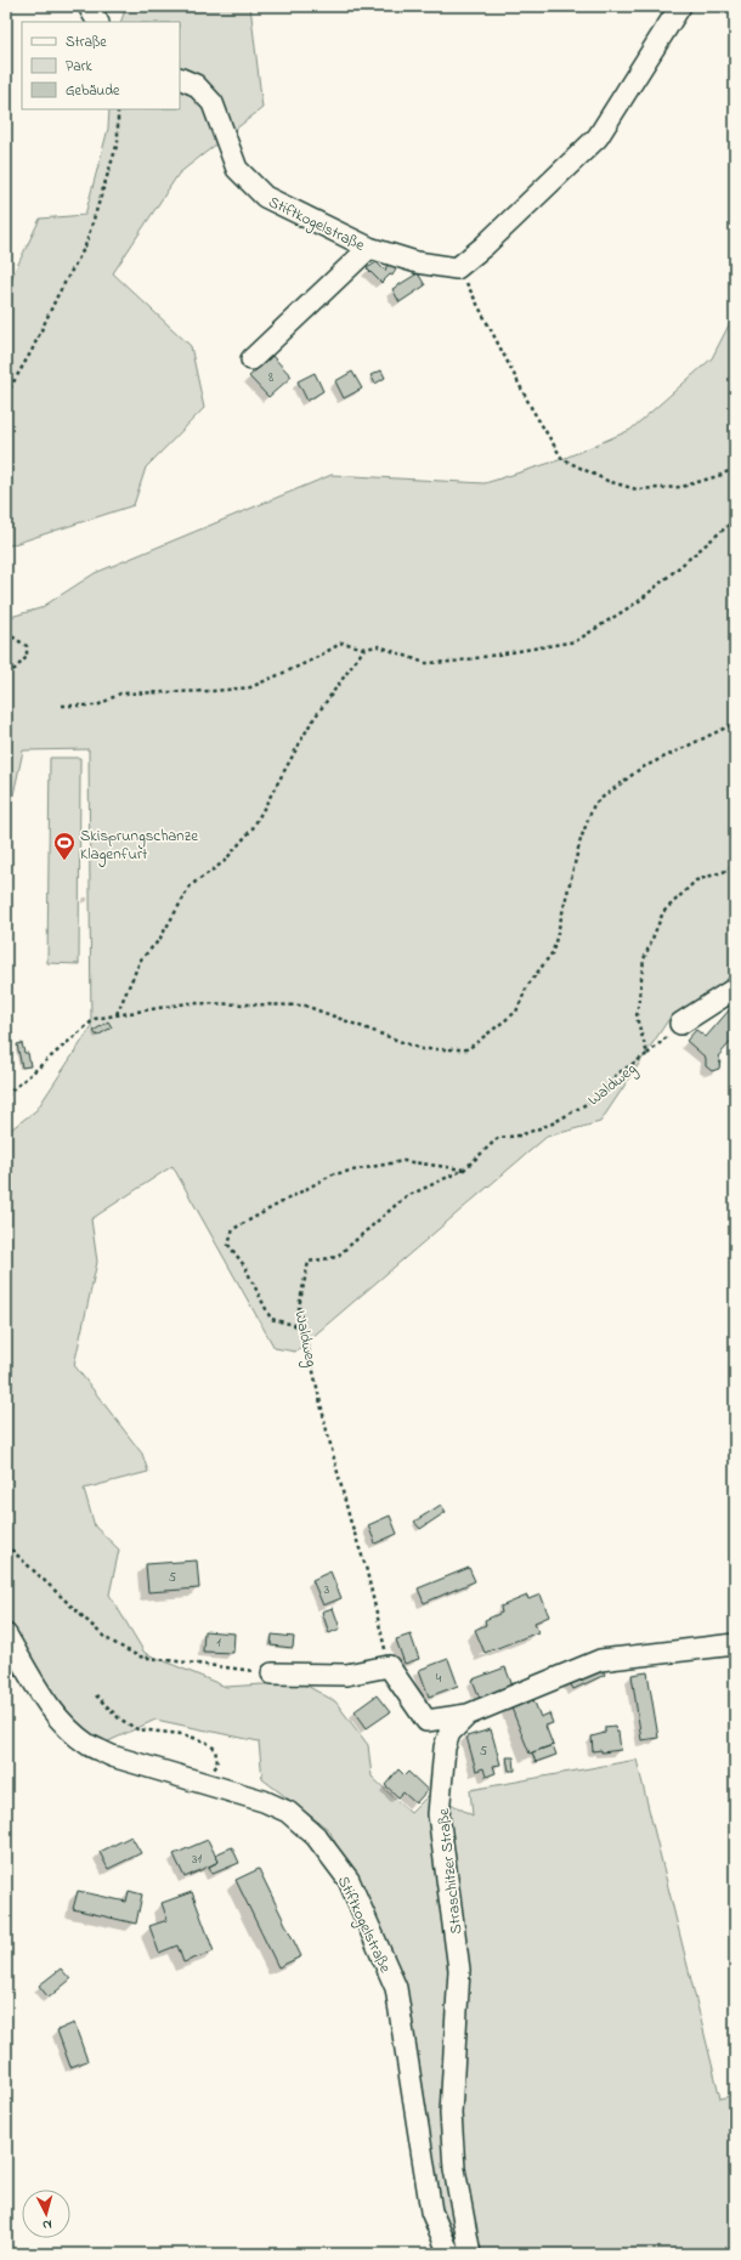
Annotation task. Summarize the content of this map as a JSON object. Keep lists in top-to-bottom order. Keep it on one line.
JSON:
{"streets":{"street":["Stiftkogelstraße","Straschitzer Straße"],"path":["Waldweg"]},"places":{"sports":["Skisprungschanze Klagenfurt"]},"house_numbers":["8","5","3","1","4","5","31"],"legend":["Straße","Park","Gebäude"],"north":"bottom"}
